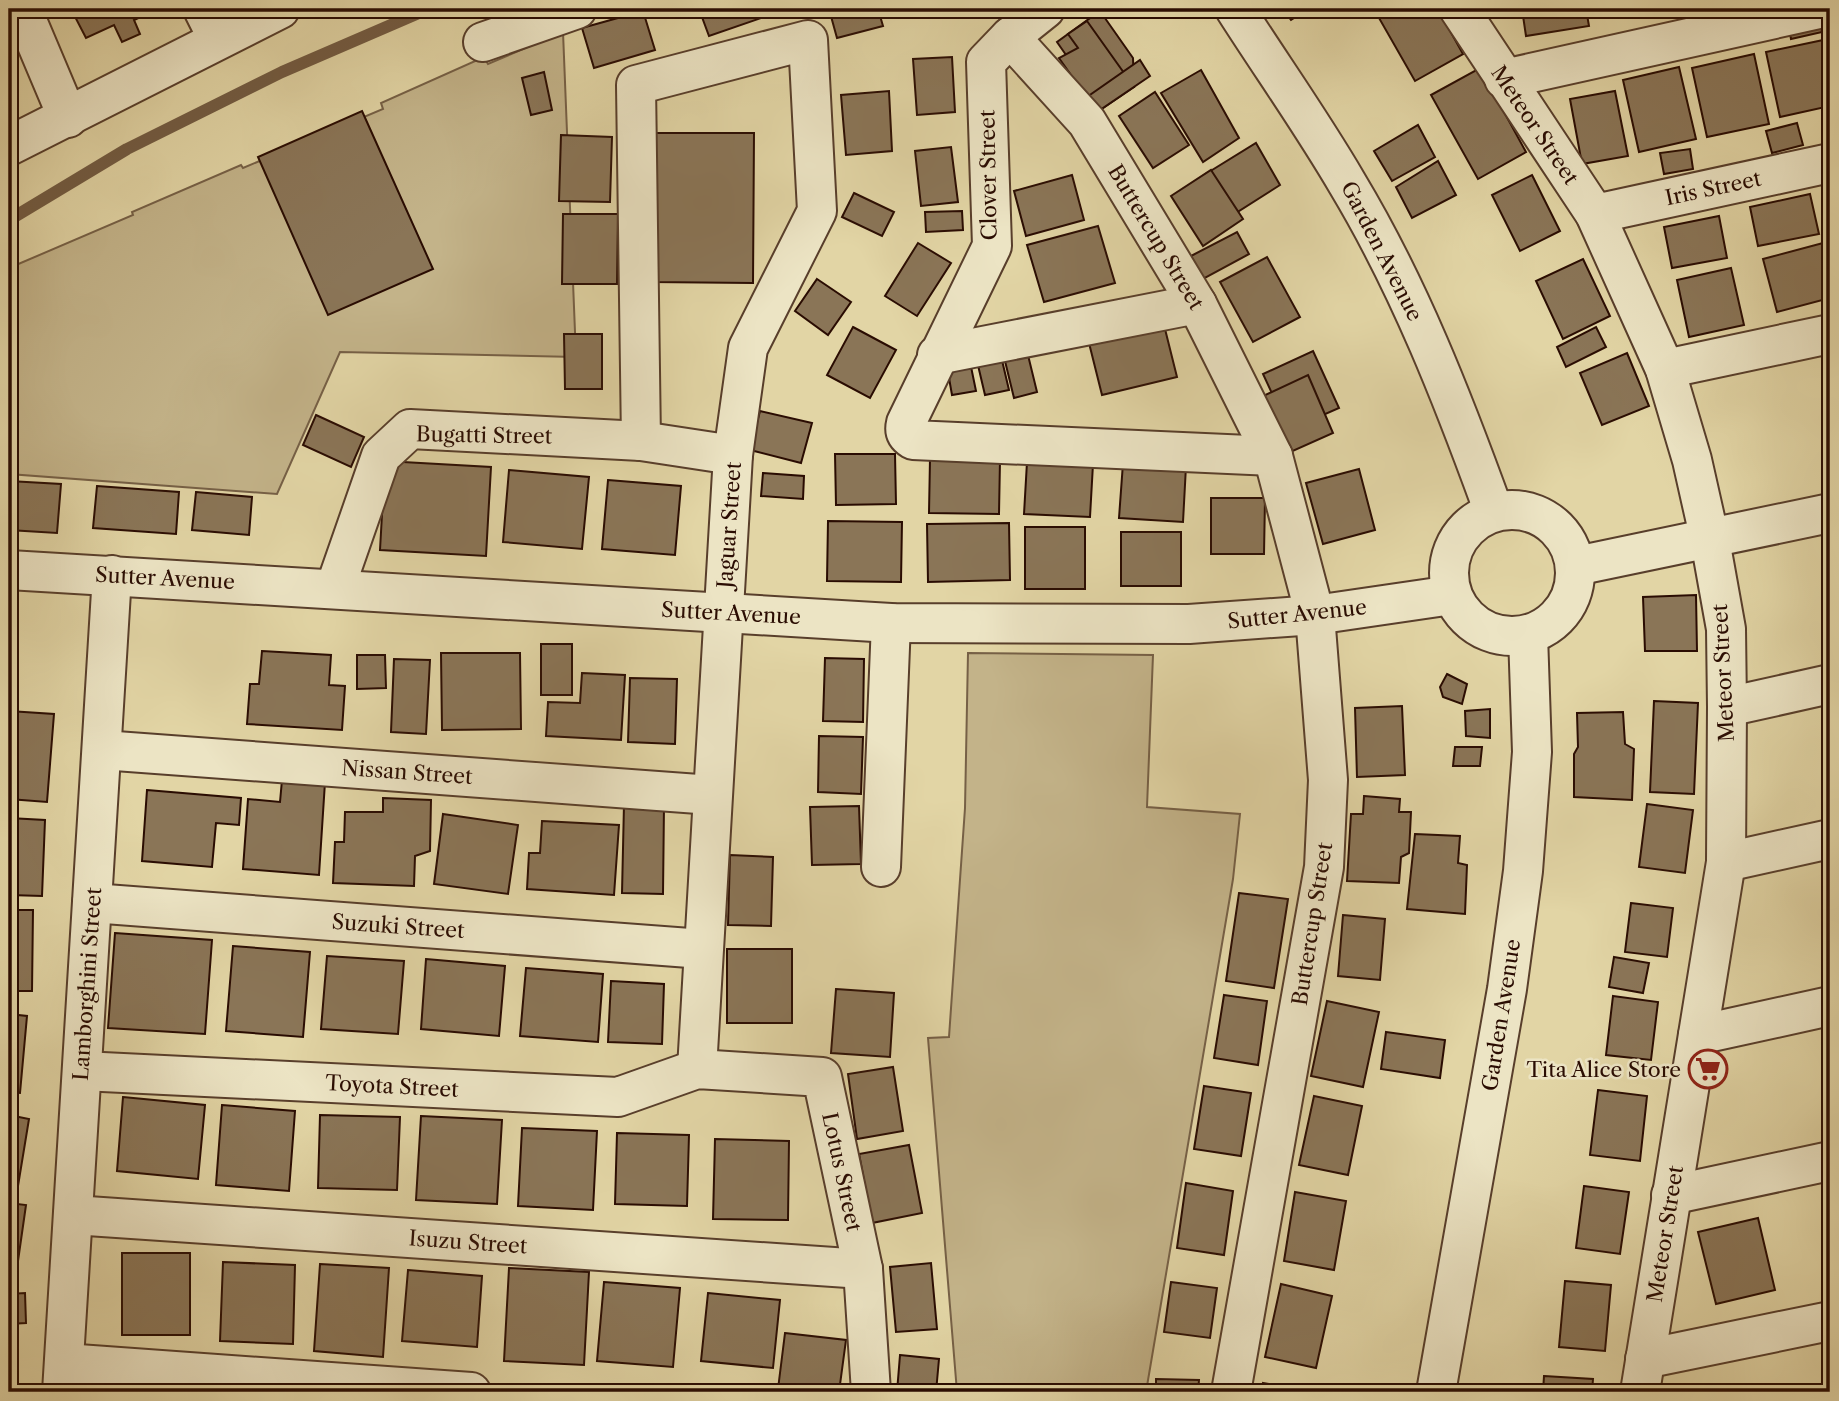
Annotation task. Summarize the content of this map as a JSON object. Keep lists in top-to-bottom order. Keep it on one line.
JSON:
{"streets":{"street":["Meteor Street","Clover Street","Iris Street","Buttercup Street","Garden Avenue","Bugatti Street","Jaguar Street","Sutter Avenue","Nissan Street","Suzuki Street","Lamborghini Street","Toyota Street","Lotus Street","Isuzu Street"]},"crossings":[["Meteor Street","Iris Street"],["Clover Street","Buttercup Street"],["Buttercup Street","Sutter Avenue"],["Garden Avenue","Sutter Avenue"],["Bugatti Street","Jaguar Street"],["Bugatti Street","Sutter Avenue"],["Jaguar Street","Sutter Avenue"],["Jaguar Street","Nissan Street"],["Jaguar Street","Suzuki Street"],["Jaguar Street","Toyota Street"],["Jaguar Street","Lotus Street"],["Sutter Avenue","Lamborghini Street"],["Nissan Street","Lamborghini Street"],["Suzuki Street","Lamborghini Street"],["Lamborghini Street","Toyota Street"],["Lamborghini Street","Isuzu Street"],["Toyota Street","Lotus Street"],["Lotus Street","Isuzu Street"]],"places":{"supermarket":["Tita Alice Store"]}}
